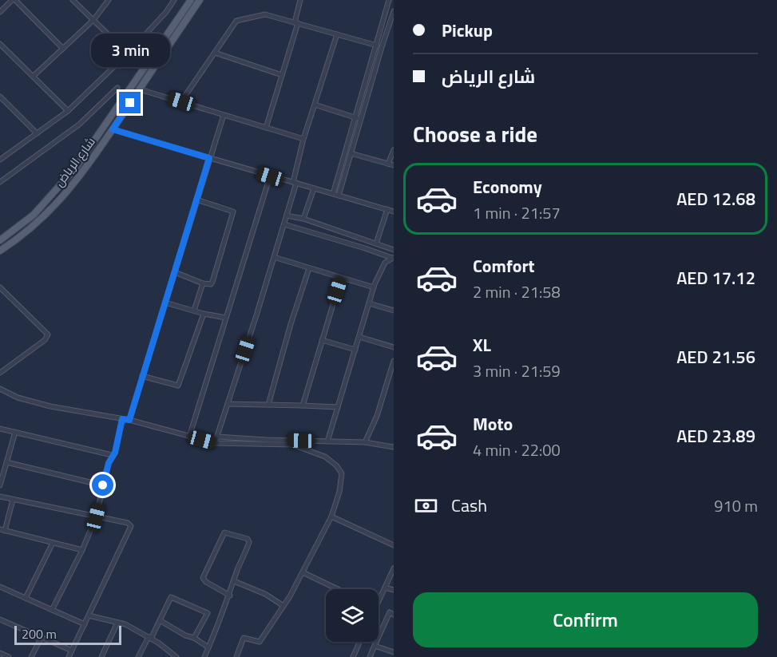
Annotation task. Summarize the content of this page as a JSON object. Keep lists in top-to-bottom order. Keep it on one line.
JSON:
{"streets":{"main road":["شارع الرياض"]},"scale_bar":"200 m","page":{"banner":["Pickup","شارع الرياض"],"bubble":"3 min","heading":"Choose a ride","list":[{"name":"Economy","note":"1 min · 21:57","value":"AED 12.68"},{"name":"Comfort","note":"2 min · 21:58","value":"AED 17.12"},{"name":"XL","note":"3 min · 21:59","value":"AED 21.56"},{"name":"Moto","note":"4 min · 22:00","value":"AED 23.89"}],"pay":["Cash","910 m"],"buttons":"Confirm","scale":"200 m"}}
